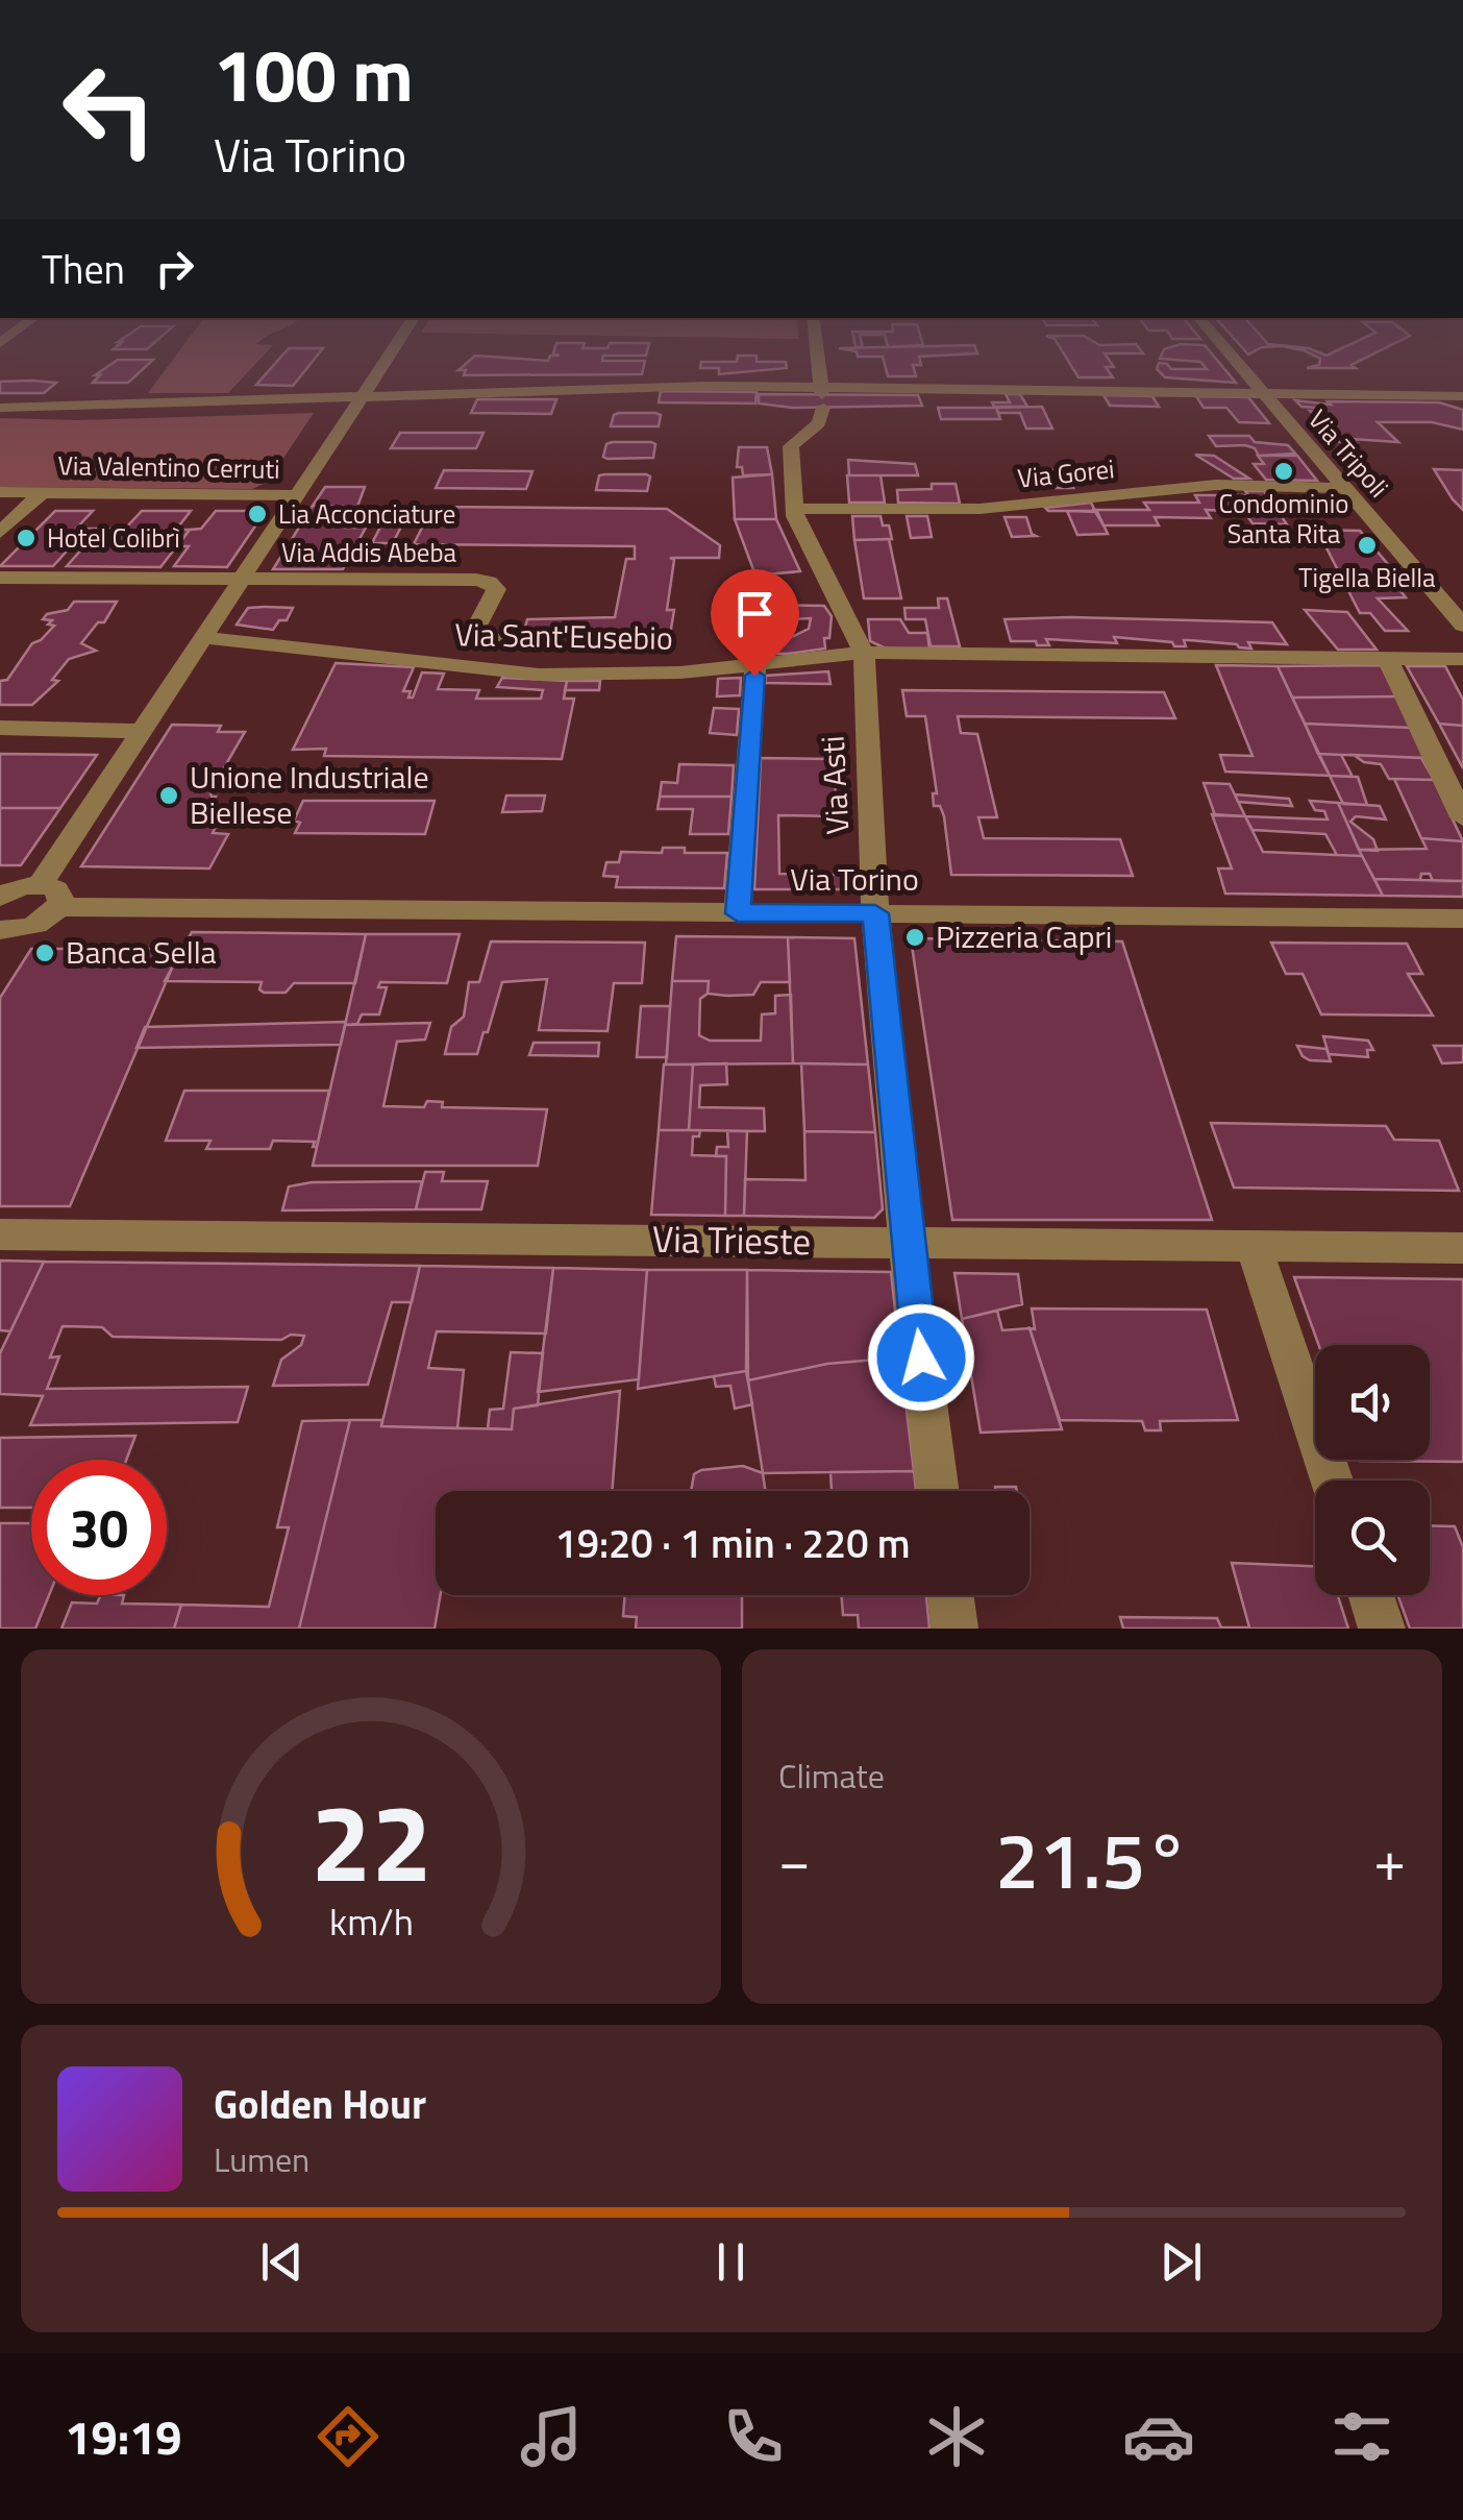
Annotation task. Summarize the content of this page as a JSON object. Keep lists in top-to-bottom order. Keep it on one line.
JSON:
{"streets":{"street":["Via Tripoli","Via Valentino Cerruti","Via Gorei","Via Addis Abeba","Via Sant'Eusebio","Via Asti","Via Torino","Via Trieste"]},"crossings":[["Via Tripoli","Via Gorei"],["Via Valentino Cerruti","Via Addis Abeba"],["Via Addis Abeba","Via Sant'Eusebio"],["Via Addis Abeba","Via Torino"],["Via Sant'Eusebio","Via Asti"],["Via Asti","Via Torino"],["Via Asti","Via Trieste"]],"places":["Condominio Santa Rita","Lia Acconciature","Hotel Colibrì","Tigella Biella","Unione Industriale Biellese","Pizzeria Capri","Banca Sella"],"page":{"turn":["100 m","Via Torino"],"then":"Then","limit":"30","trip":"19:20 · 1 min · 220 m","tile":"Climate","heat":["−","21.5°","+"],"song":["Golden Hour","Lumen"],"tabs":"19:19","gauge":["22","km/h"]}}
